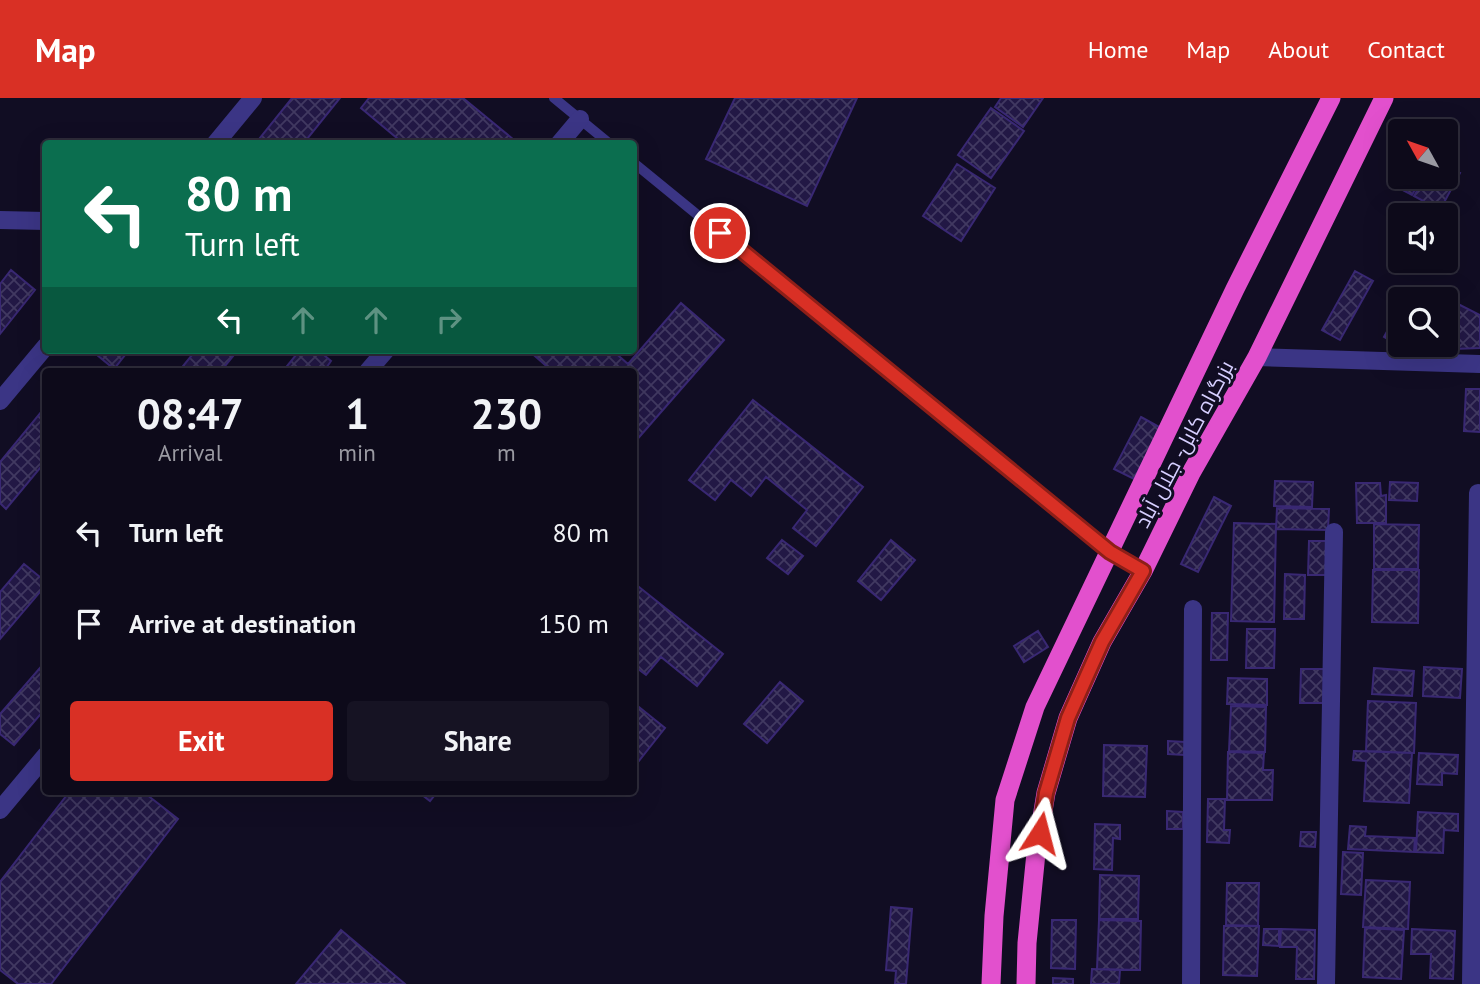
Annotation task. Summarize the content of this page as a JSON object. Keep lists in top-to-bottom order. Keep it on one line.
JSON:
{"streets":{"highway":["بزرگراه کابل- جلال آباد"]},"north":"top left","page":{"header":"Map","nav":["Home","Map","About","Contact"],"turn":["80 m","Turn left"],"eta":["08:47","Arrival","1","min","230","m"],"list":[{"name":"Turn left","value":"80 m"},{"name":"Arrive at destination","value":"150 m"}],"buttons":["Exit","Share"]}}
